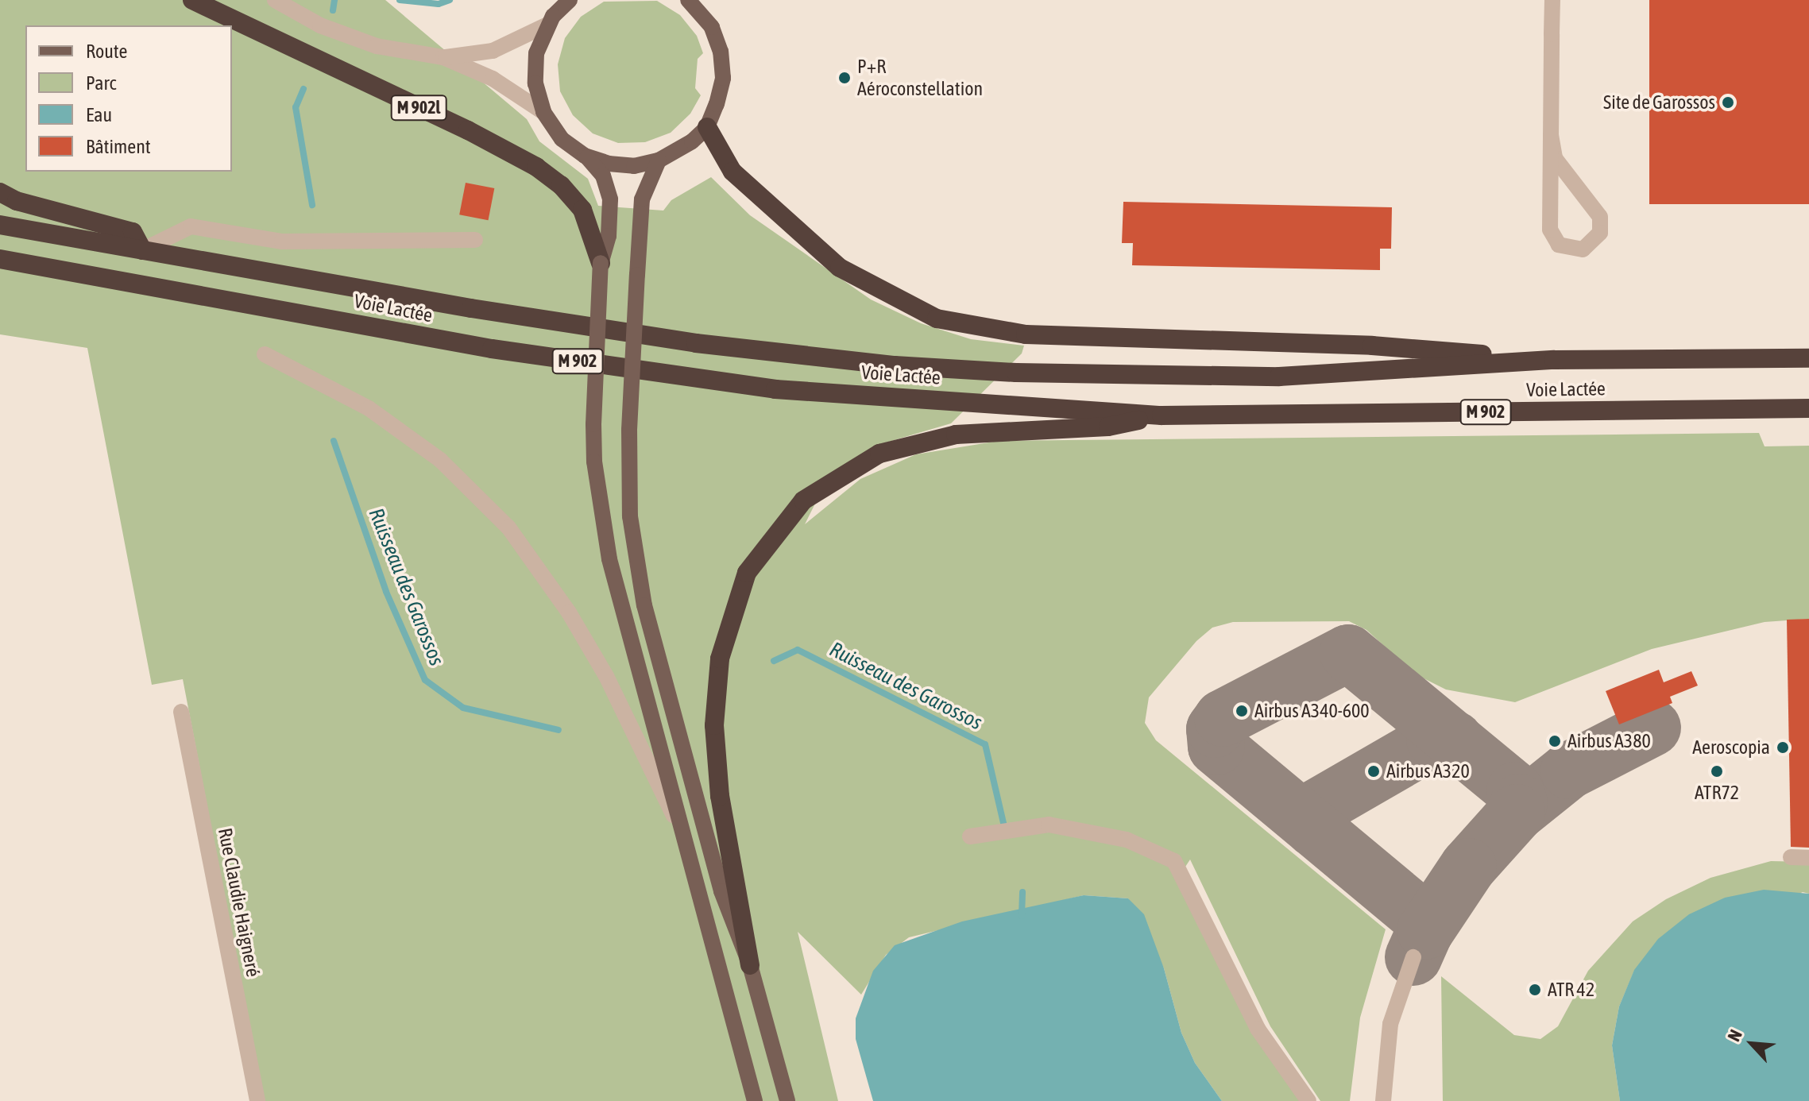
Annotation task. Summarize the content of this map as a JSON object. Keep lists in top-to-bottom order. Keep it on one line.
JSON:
{"streets":{"highway":["M 902l","Voie Lactée","M 902"],"lane":["Rue Claudie Haigneré"]},"water":["Ruisseau des Garossos"],"places":["P+R Aéroconstellation","Site de Garossos","Airbus A340-600","Airbus A380","Aeroscopia","Airbus A320","ATR72","ATR 42"],"legend":["Route","Parc","Eau","Bâtiment"],"north":"top left"}
